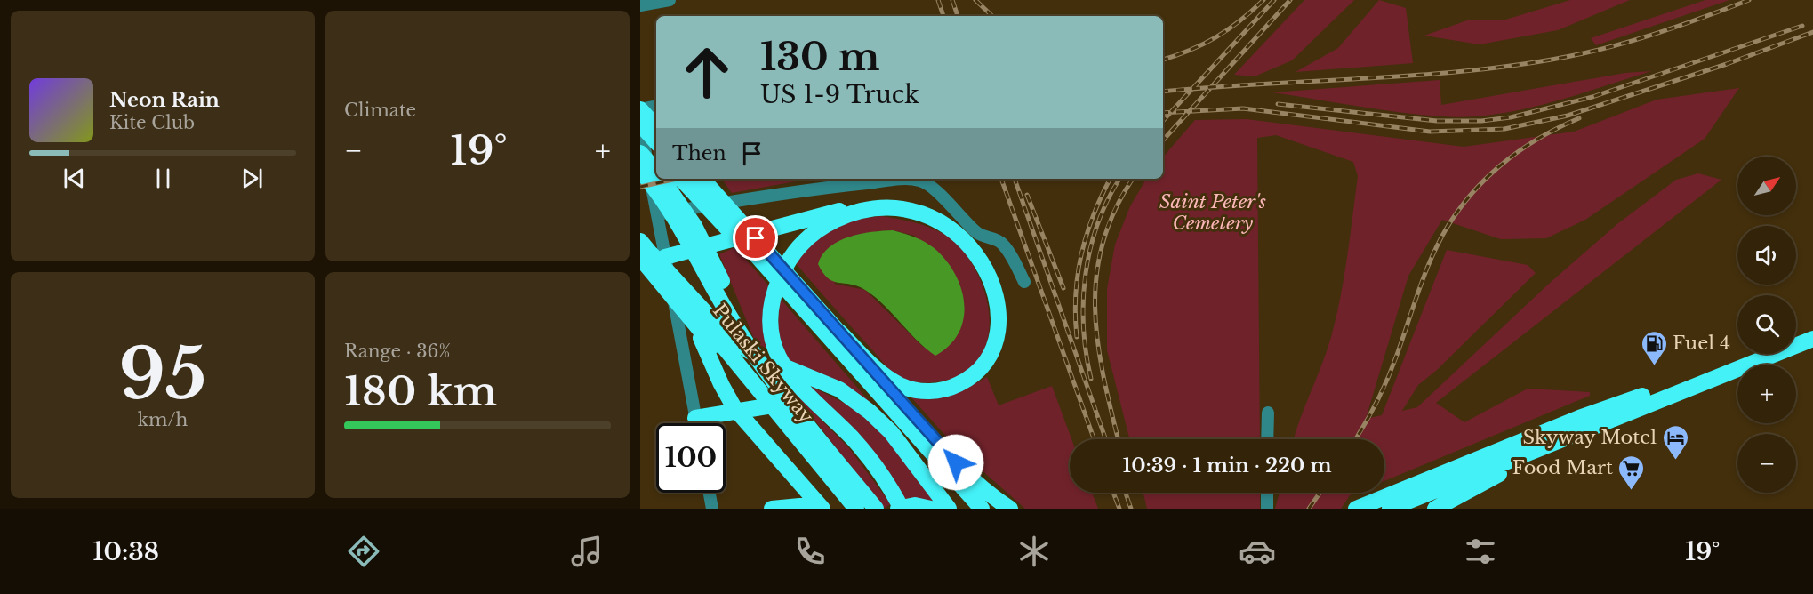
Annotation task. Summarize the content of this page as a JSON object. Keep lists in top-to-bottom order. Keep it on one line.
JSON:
{"streets":{"highway":["Pulaski Skyway"]},"parks":["Saint Peter's Cemetery"],"places":{"fuel station":["Fuel 4"],"hotel":["Skyway Motel"],"supermarket":["Food Mart"]},"north":"top right","page":{"tile":["Climate",["95","km/h"],["Range · 36%","180 km"]],"turn":["130 m","US 1-9 Truck"],"song":["Neon Rain","Kite Club"],"then":"Then","heat":["−","19°","+"],"map_buttons":["+","−"],"limit":"100","trip":"10:39 · 1 min · 220 m","tabs":["10:38","19°"]}}
